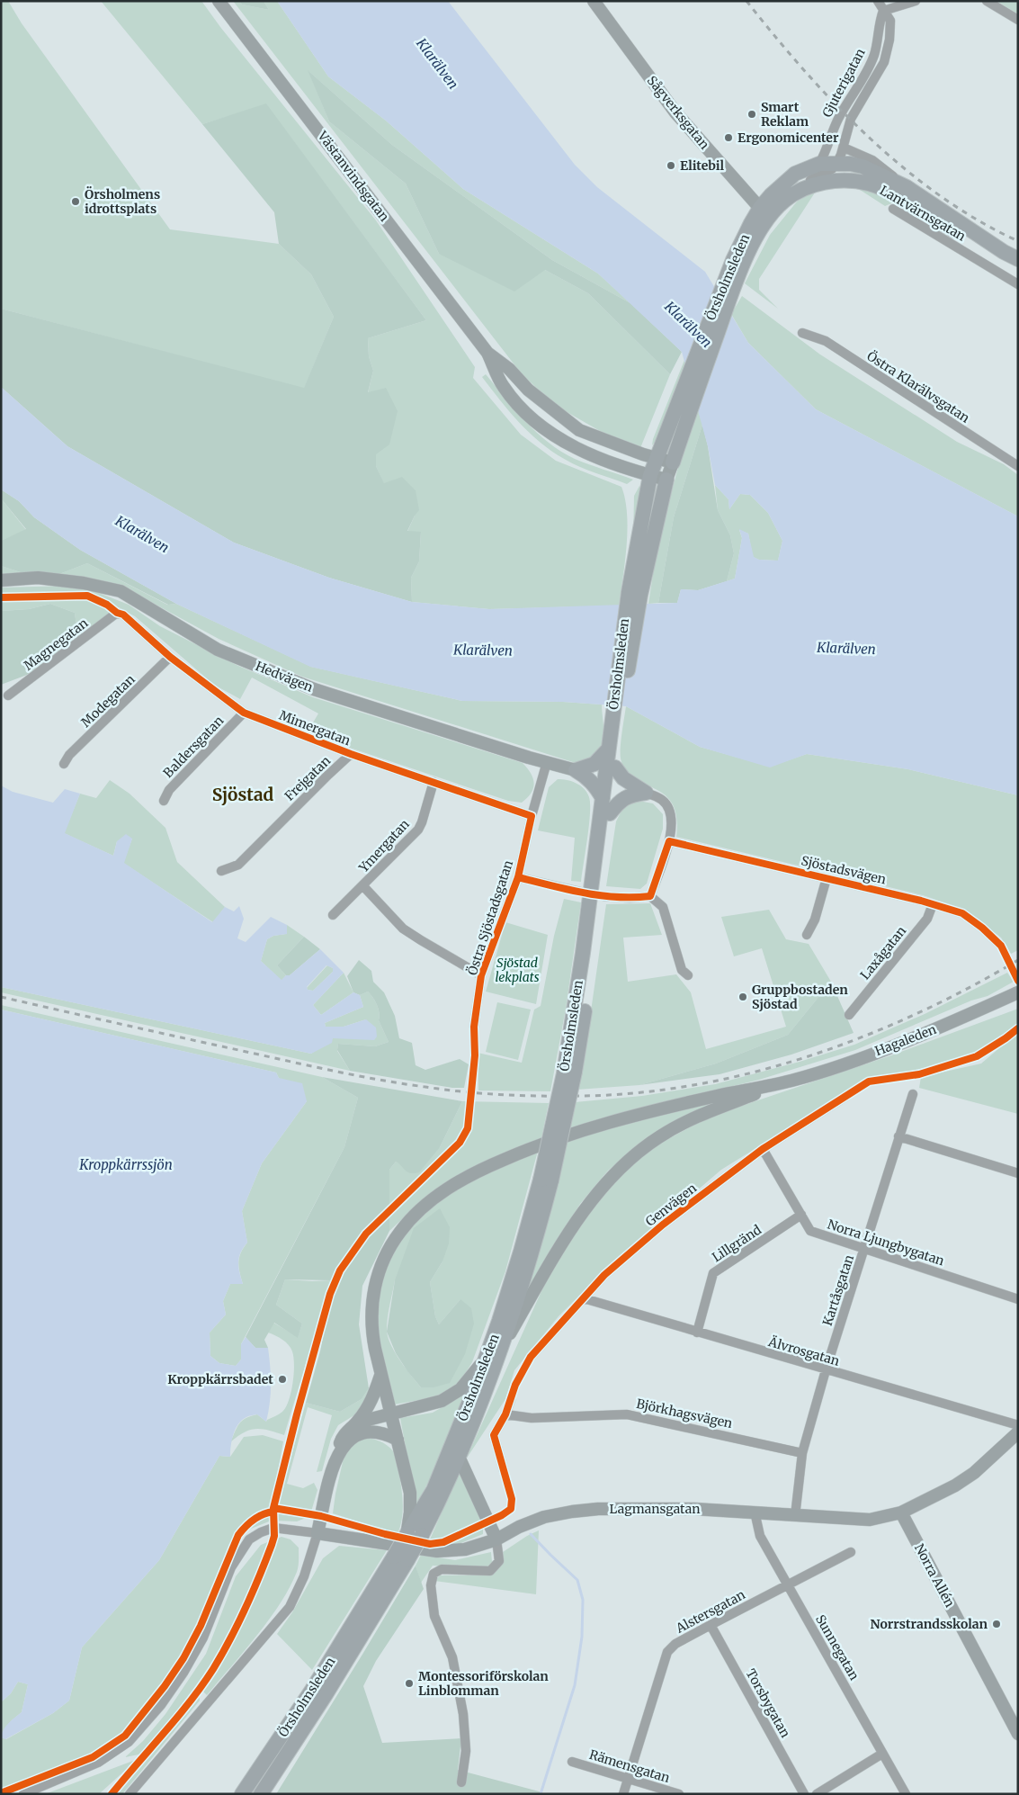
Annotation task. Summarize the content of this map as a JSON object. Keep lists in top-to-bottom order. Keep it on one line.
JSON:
{"streets":{"main road":["Lantvärnsgatan","Örsholmsleden"],"street":["Gjuterigatan","Sågverksgatan","Västanvindsgatan","Östra Klarälvsgatan","Magnegatan","Hedvägen","Modegatan","Mimergatan","Baldersgatan","Frejgatan","Ymergatan","Sjöstadsvägen","Östra Sjöstadsgatan","Laxågatan","Hagaleden","Genvägen","Norra Ljungbygatan","Lillgränd","Kartåsgatan","Älvrosgatan","Björkhagsvägen","Lagmansgatan","Norra Allén","Alstersgatan","Sunnegatan","Torsbygatan","Rämensgatan"]},"crossings":[["Gjuterigatan","Lantvärnsgatan"],["Sågverksgatan","Lantvärnsgatan"],["Sågverksgatan","Örsholmsleden"],["Västanvindsgatan","Örsholmsleden"],["Lantvärnsgatan","Örsholmsleden"],["Magnegatan","Mimergatan"],["Hedvägen","Östra Sjöstadsgatan"],["Modegatan","Mimergatan"],["Mimergatan","Baldersgatan"],["Mimergatan","Frejgatan"],["Mimergatan","Ymergatan"],["Mimergatan","Östra Sjöstadsgatan"],["Sjöstadsvägen","Laxågatan"],["Genvägen","Norra Ljungbygatan"],["Genvägen","Älvrosgatan"],["Norra Ljungbygatan","Lillgränd"],["Norra Ljungbygatan","Kartåsgatan"],["Lillgränd","Älvrosgatan"],["Kartåsgatan","Älvrosgatan"],["Kartåsgatan","Björkhagsvägen"],["Kartåsgatan","Lagmansgatan"],["Lagmansgatan","Norra Allén"],["Lagmansgatan","Sunnegatan"],["Alstersgatan","Sunnegatan"],["Alstersgatan","Torsbygatan"],["Alstersgatan","Rämensgatan"]],"districts":["Sjöstad"],"water":["Klarälven","Kroppkärrssjön"],"parks":["Sjöstad lekplats"],"places":["Smart Reklam","Ergonomicenter","Elitebil","Örsholmens idrottsplats","Gruppbostaden Sjöstad","Kroppkärrsbadet","Norrstrandsskolan","Montessoriförskolan Linblomman"]}
